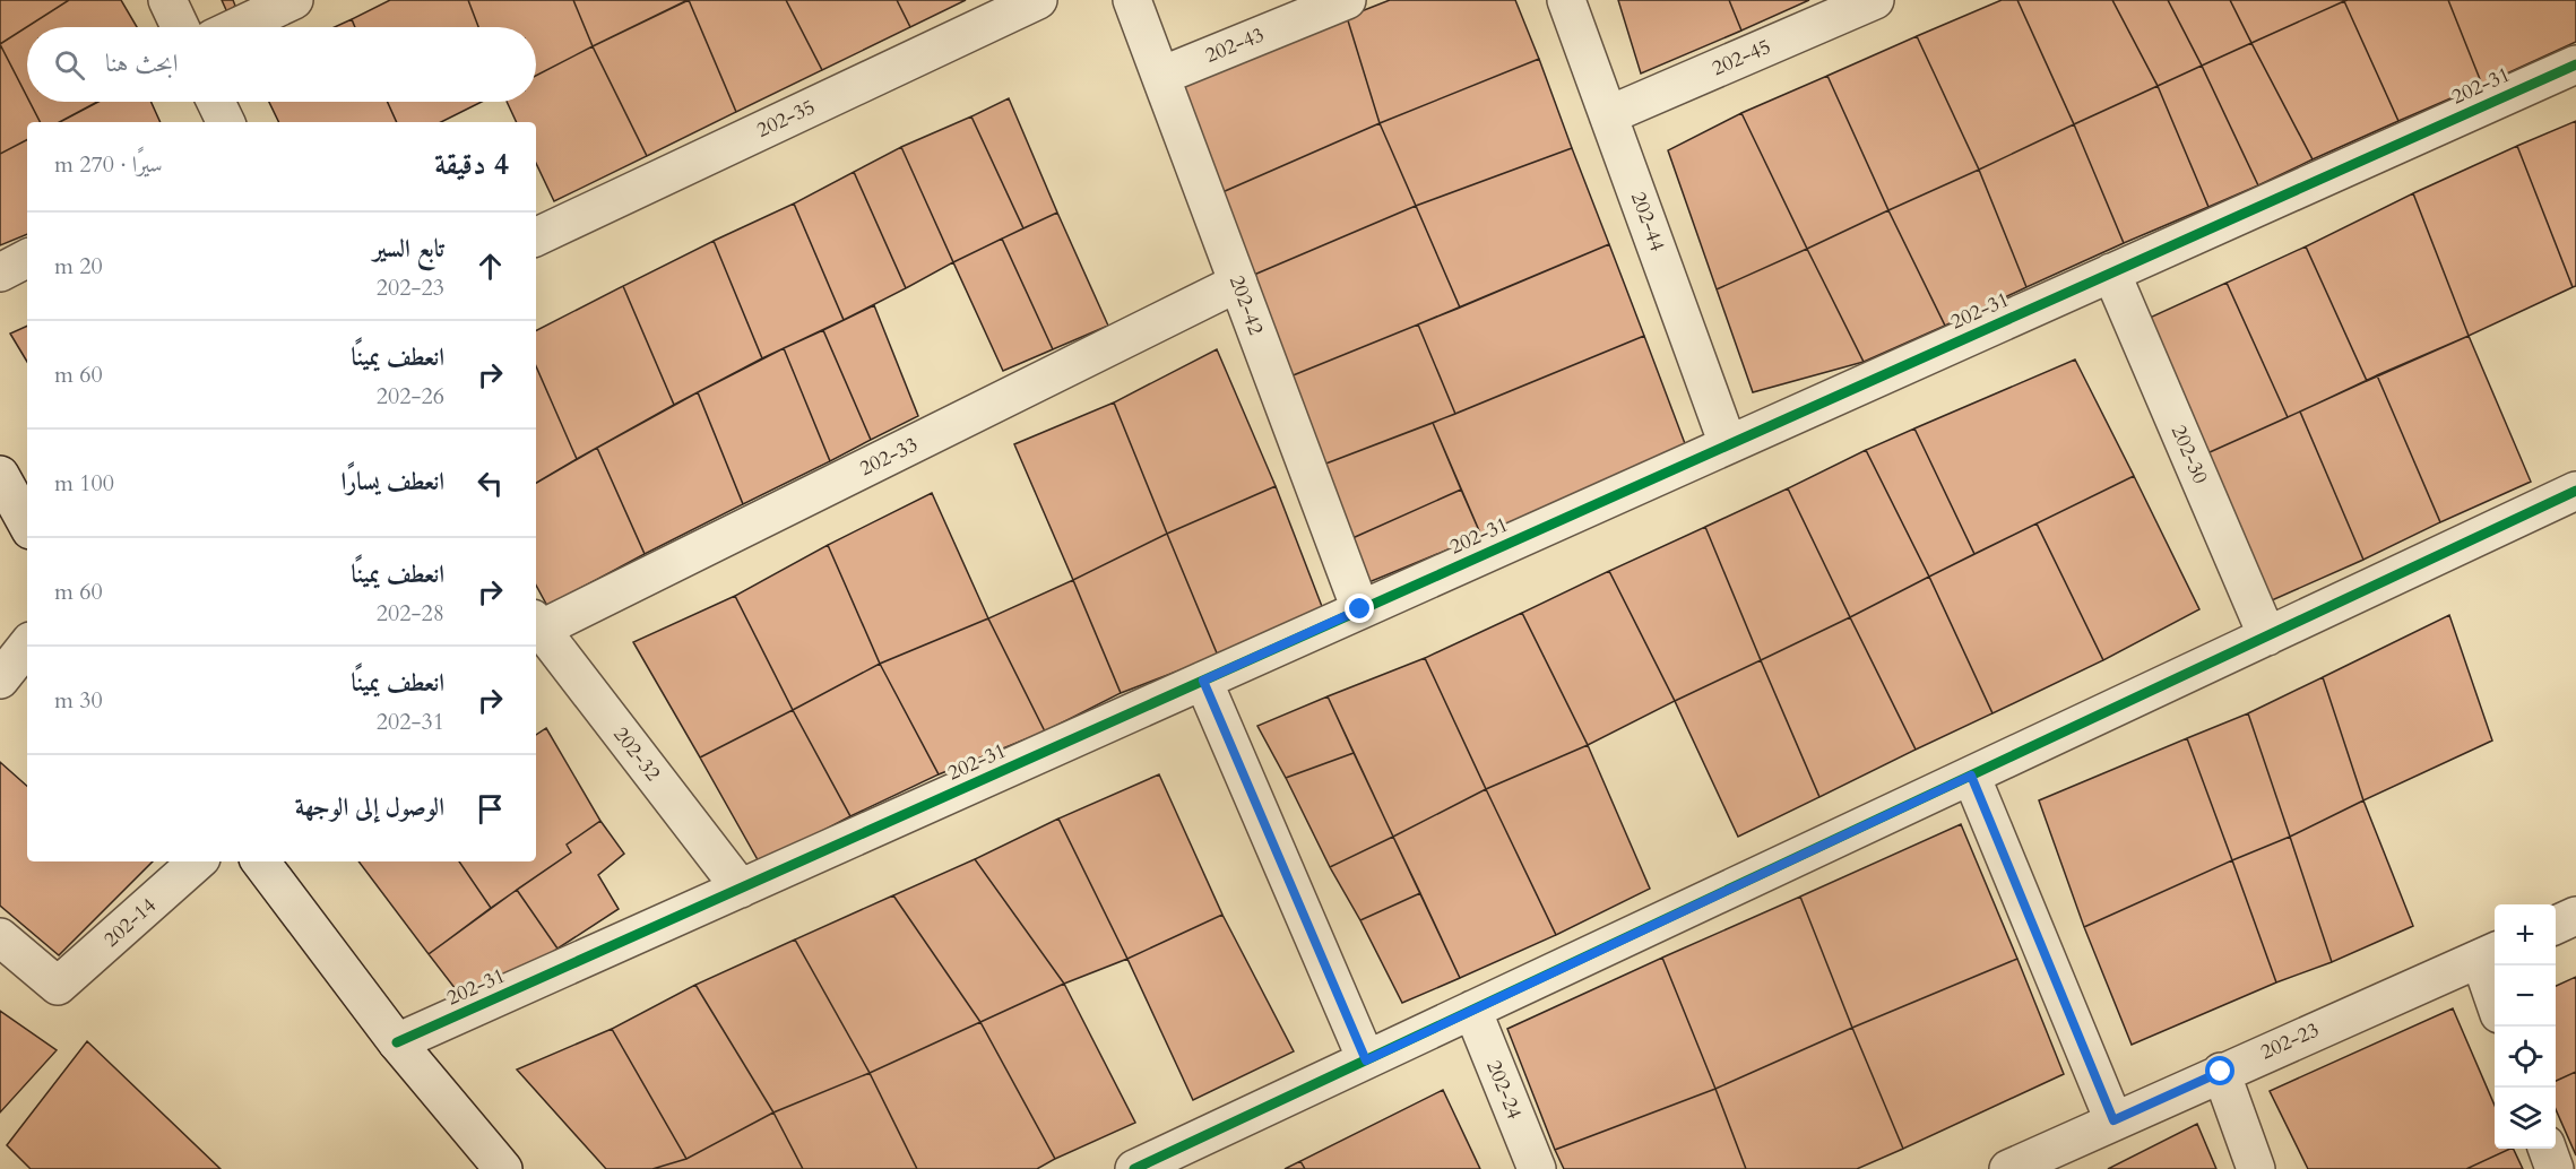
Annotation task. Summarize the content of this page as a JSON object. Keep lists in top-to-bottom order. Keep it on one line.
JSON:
{"streets":{"street":["202-43","202-45","202-31","202-35","202-44","202-42","202-30","202-33","202-32","202-14","202-23","202-24"]},"crossings":[["202-43","202-42"],["202-45","202-44"],["202-31","202-44"],["202-31","202-42"],["202-31","202-30"],["202-31","202-32"],["202-42","202-33"],["202-33","202-32"]],"page":{"search":"ابحث هنا","heading":["4 دقيقة","سيرًا · 270 m"],"list":[["تابع السير","202-23","20 m"],["انعطف يمينًا","202-26","60 m"],["انعطف يسارًا","100 m"],["انعطف يمينًا","202-28","60 m"],["انعطف يمينًا","202-31","30 m"],"الوصول إلى الوجهة"],"map_buttons":["+","−"]}}
